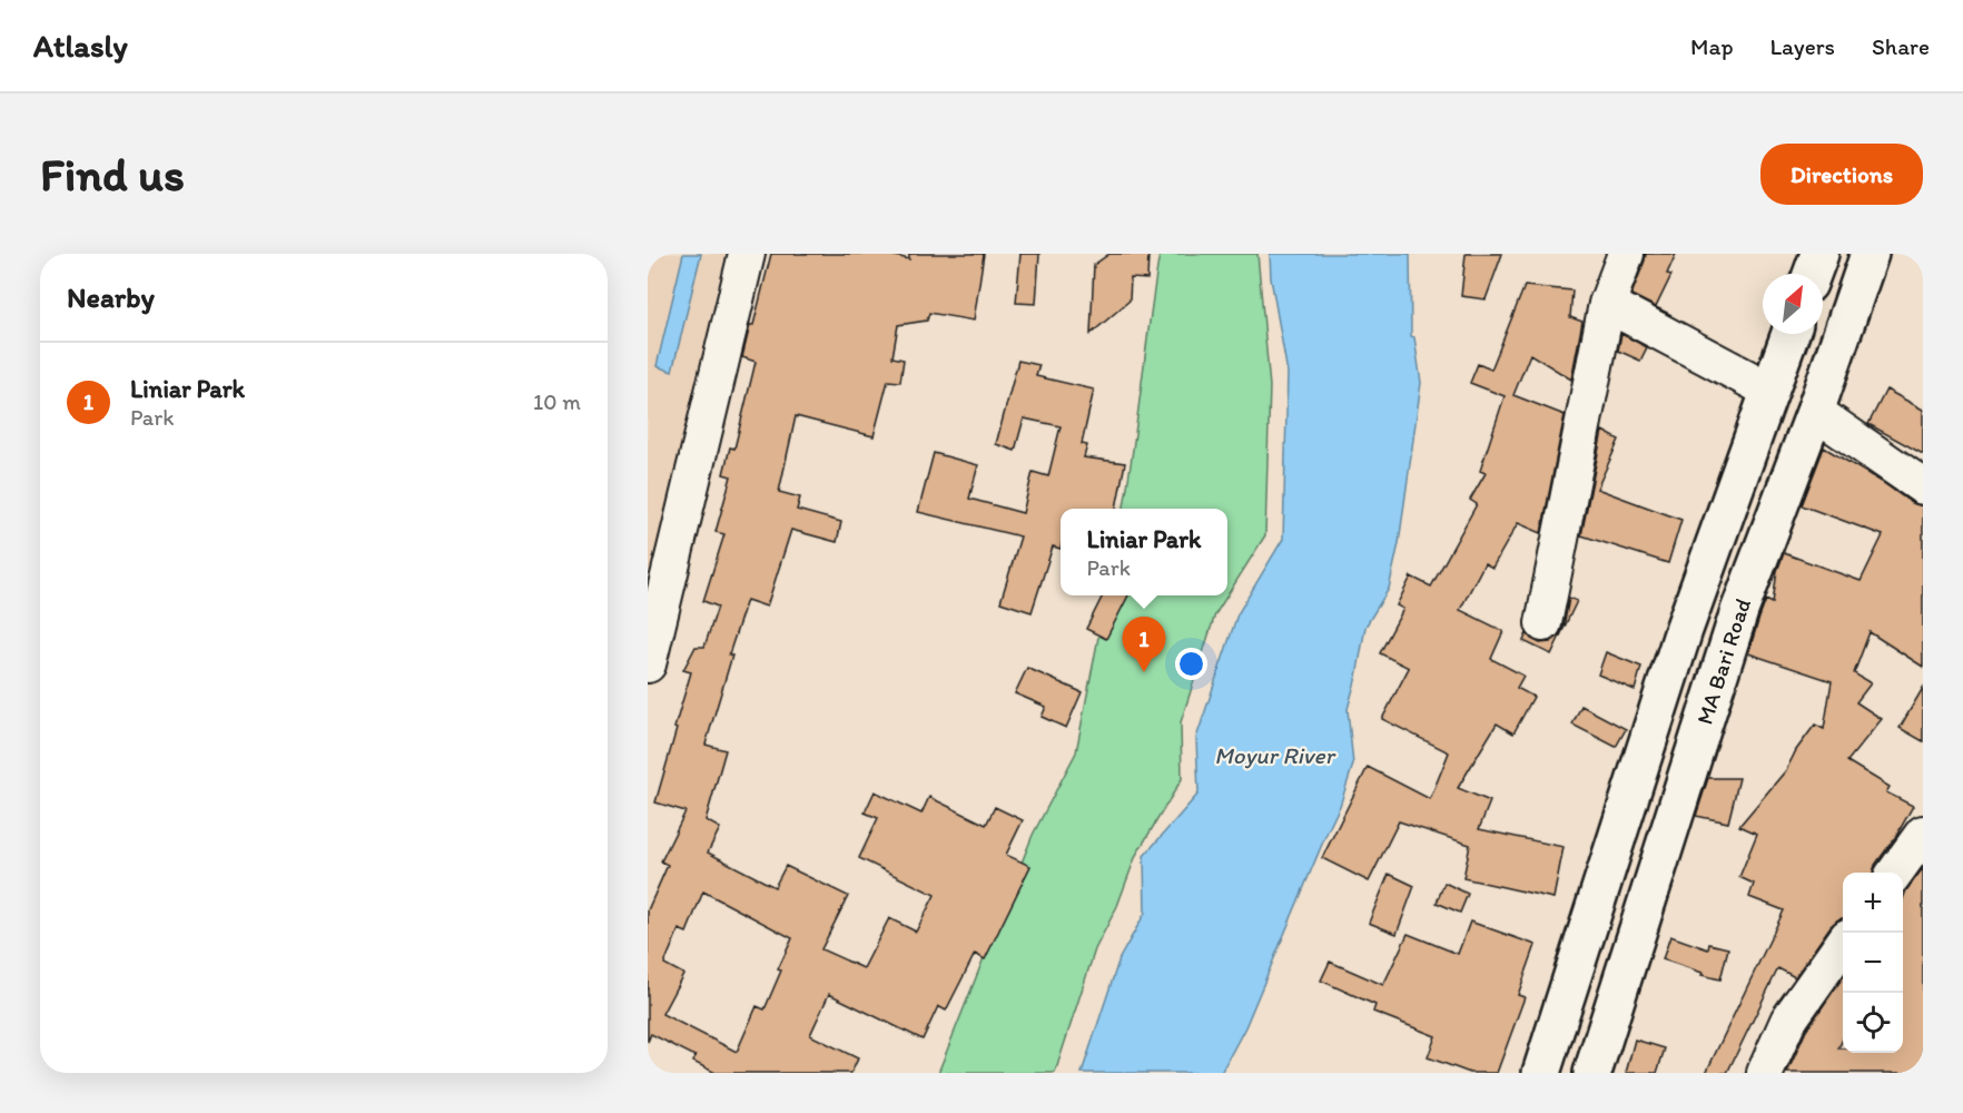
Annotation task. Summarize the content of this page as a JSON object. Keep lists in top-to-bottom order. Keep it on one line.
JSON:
{"streets":{"main road":["MA Bari Road"]},"water":["Moyur River"],"north":"top right","page":{"header":"Atlasly","nav":["Map","Layers","Share"],"buttons":"Directions","title":"Find us","heading":"Nearby","list":[{"mark":"1","name":"Liniar Park","note":"Park","value":"10 m"}],"popup":["Liniar Park","Park"],"pins":"1","map_buttons":["+","−"]}}
